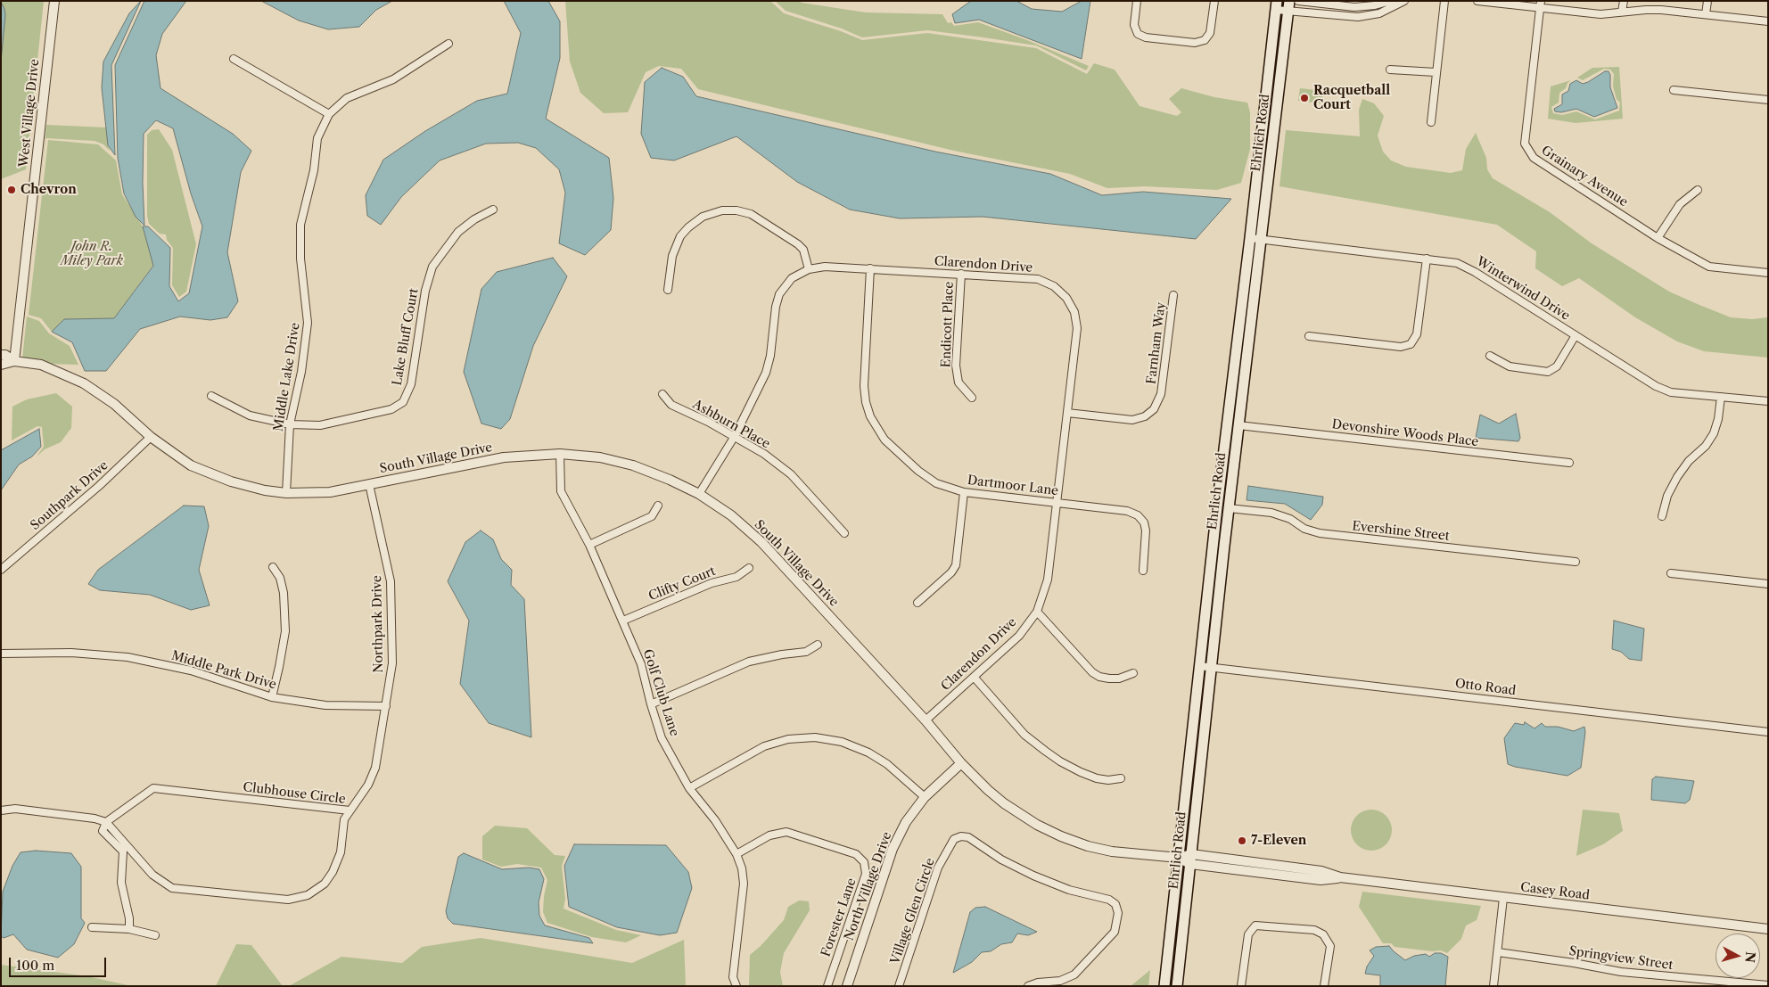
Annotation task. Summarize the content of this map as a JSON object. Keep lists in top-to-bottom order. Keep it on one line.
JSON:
{"streets":{"main road":["Ehrlich Road"],"street":["West Village Drive","Grainary Avenue","Clarendon Drive","Winterwind Drive","Endicott Place","Lake Bluff Court","Farnham Way","Middle Lake Drive","Ashburn Place","Devonshire Woods Place","South Village Drive","Dartmoor Lane","Southpark Drive","Evershine Street","Clifty Court","Northpark Drive","Middle Park Drive","Otto Road","Golf Club Lane","Clubhouse Circle","North Village Drive","Casey Road","Village Glen Circle","Forester Lane","Springview Street"]},"crossings":[["West Village Drive","South Village Drive"],["Ehrlich Road","Winterwind Drive"],["Ehrlich Road","Devonshire Woods Place"],["Ehrlich Road","South Village Drive"],["Ehrlich Road","Evershine Street"],["Ehrlich Road","Otto Road"],["Ehrlich Road","Casey Road"],["Clarendon Drive","Endicott Place"],["Clarendon Drive","Farnham Way"],["Clarendon Drive","Ashburn Place"],["Clarendon Drive","South Village Drive"],["Clarendon Drive","Dartmoor Lane"],["Lake Bluff Court","Middle Lake Drive"],["Middle Lake Drive","South Village Drive"],["South Village Drive","Southpark Drive"],["South Village Drive","Northpark Drive"],["South Village Drive","Golf Club Lane"],["South Village Drive","North Village Drive"],["South Village Drive","Casey Road"],["Clifty Court","Golf Club Lane"],["Northpark Drive","Middle Park Drive"],["Northpark Drive","Clubhouse Circle"],["Golf Club Lane","Forester Lane"]],"parks":["John R. Miley Park"],"places":["Racquetball Court","Chevron","7-Eleven"],"scale_bar":"100 m","north":"right"}
